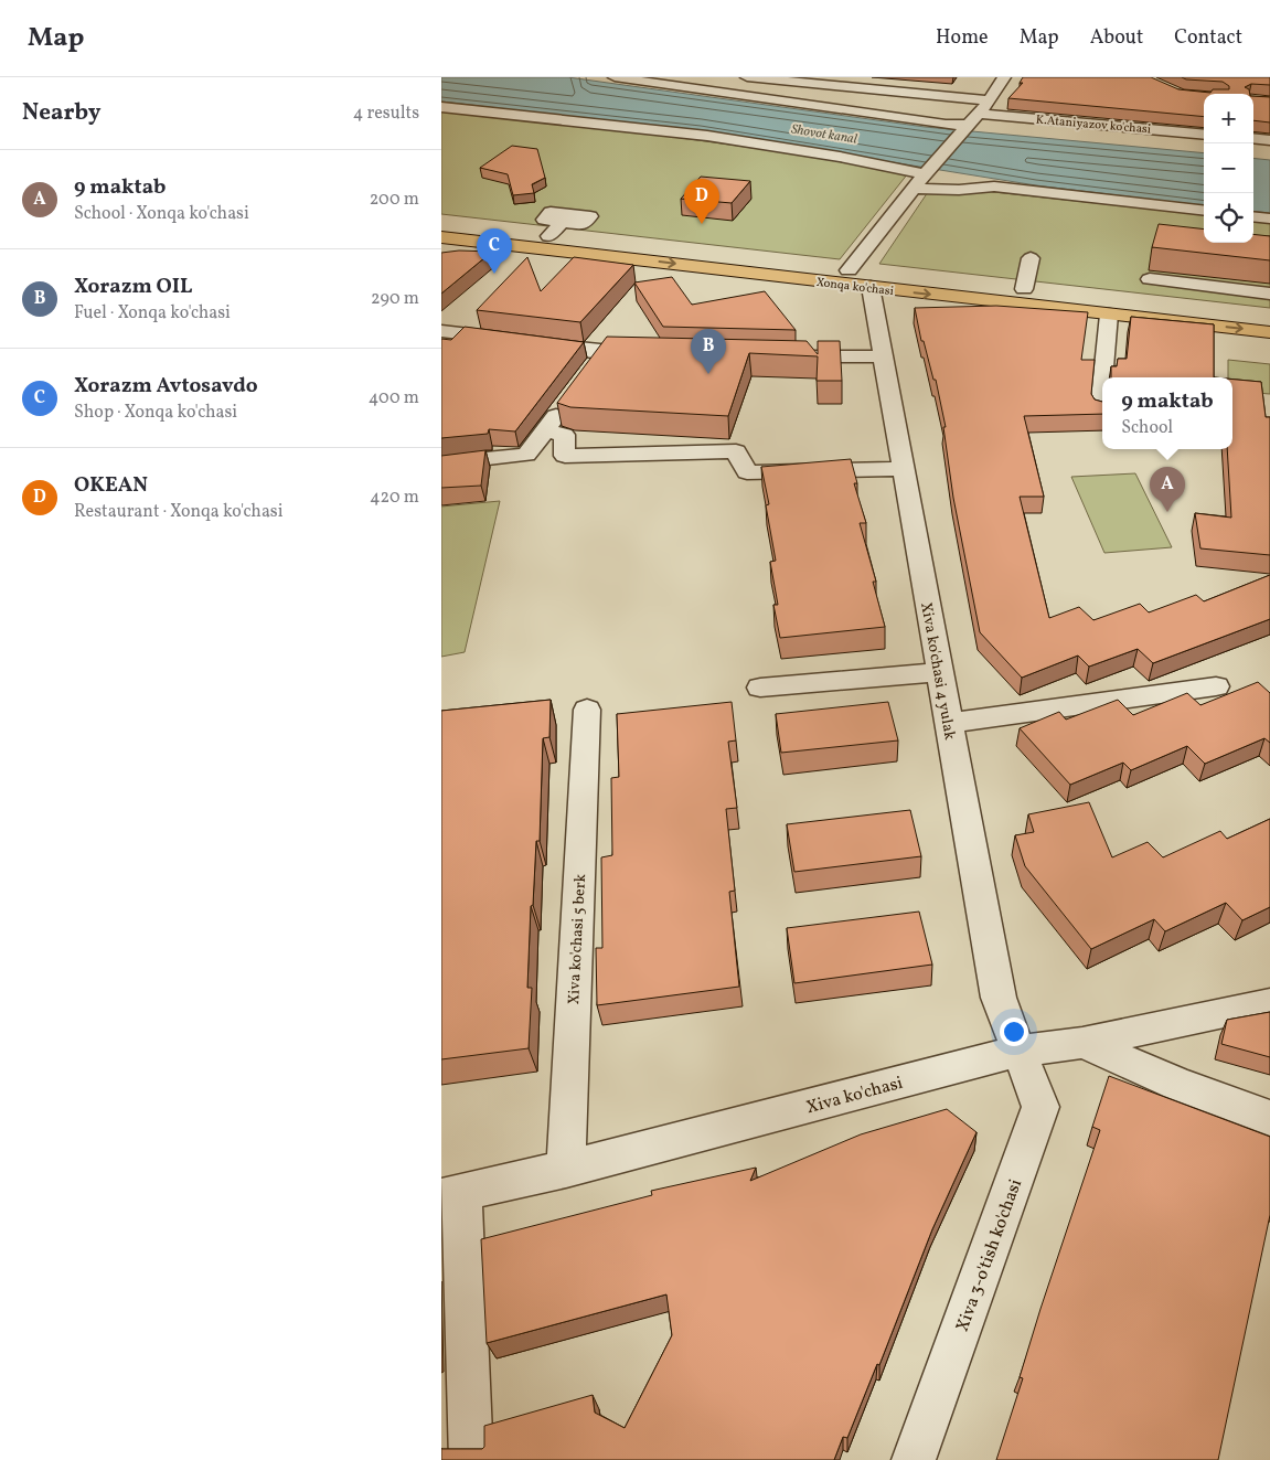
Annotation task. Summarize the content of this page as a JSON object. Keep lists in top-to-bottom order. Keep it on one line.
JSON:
{"streets":{"main road":["Xonqa ko'chasi"],"street":["K.Ataniyazov ko'chasi","Xiva ko'chasi 4 yulak","Xiva ko'chasi 5 berk","Xiva ko'chasi","Xiva 3-o'tish ko'chasi"]},"crossings":[["Xonqa ko'chasi","Xiva ko'chasi 4 yulak"],["Xiva ko'chasi 4 yulak","Xiva ko'chasi"],["Xiva ko'chasi 4 yulak","Xiva 3-o'tish ko'chasi"],["Xiva ko'chasi 5 berk","Xiva ko'chasi"],["Xiva ko'chasi","Xiva 3-o'tish ko'chasi"]],"water":["Shovot kanal"],"page":{"header":"Map","nav":["Home","Map","About","Contact"],"heading":["Nearby","4 results"],"map_buttons":["+","−"],"list":[{"mark":"A","name":"9 maktab","note":"School · Xonqa ko'chasi","value":"200 m"},{"mark":"B","name":"Xorazm OIL","note":"Fuel · Xonqa ko'chasi","value":"290 m"},{"mark":"C","name":"Xorazm Avtosavdo","note":"Shop · Xonqa ko'chasi","value":"400 m"},{"mark":"D","name":"OKEAN","note":"Restaurant · Xonqa ko'chasi","value":"420 m"}],"pins":["D","C","B","A"],"popup":["9 maktab","School"]}}
